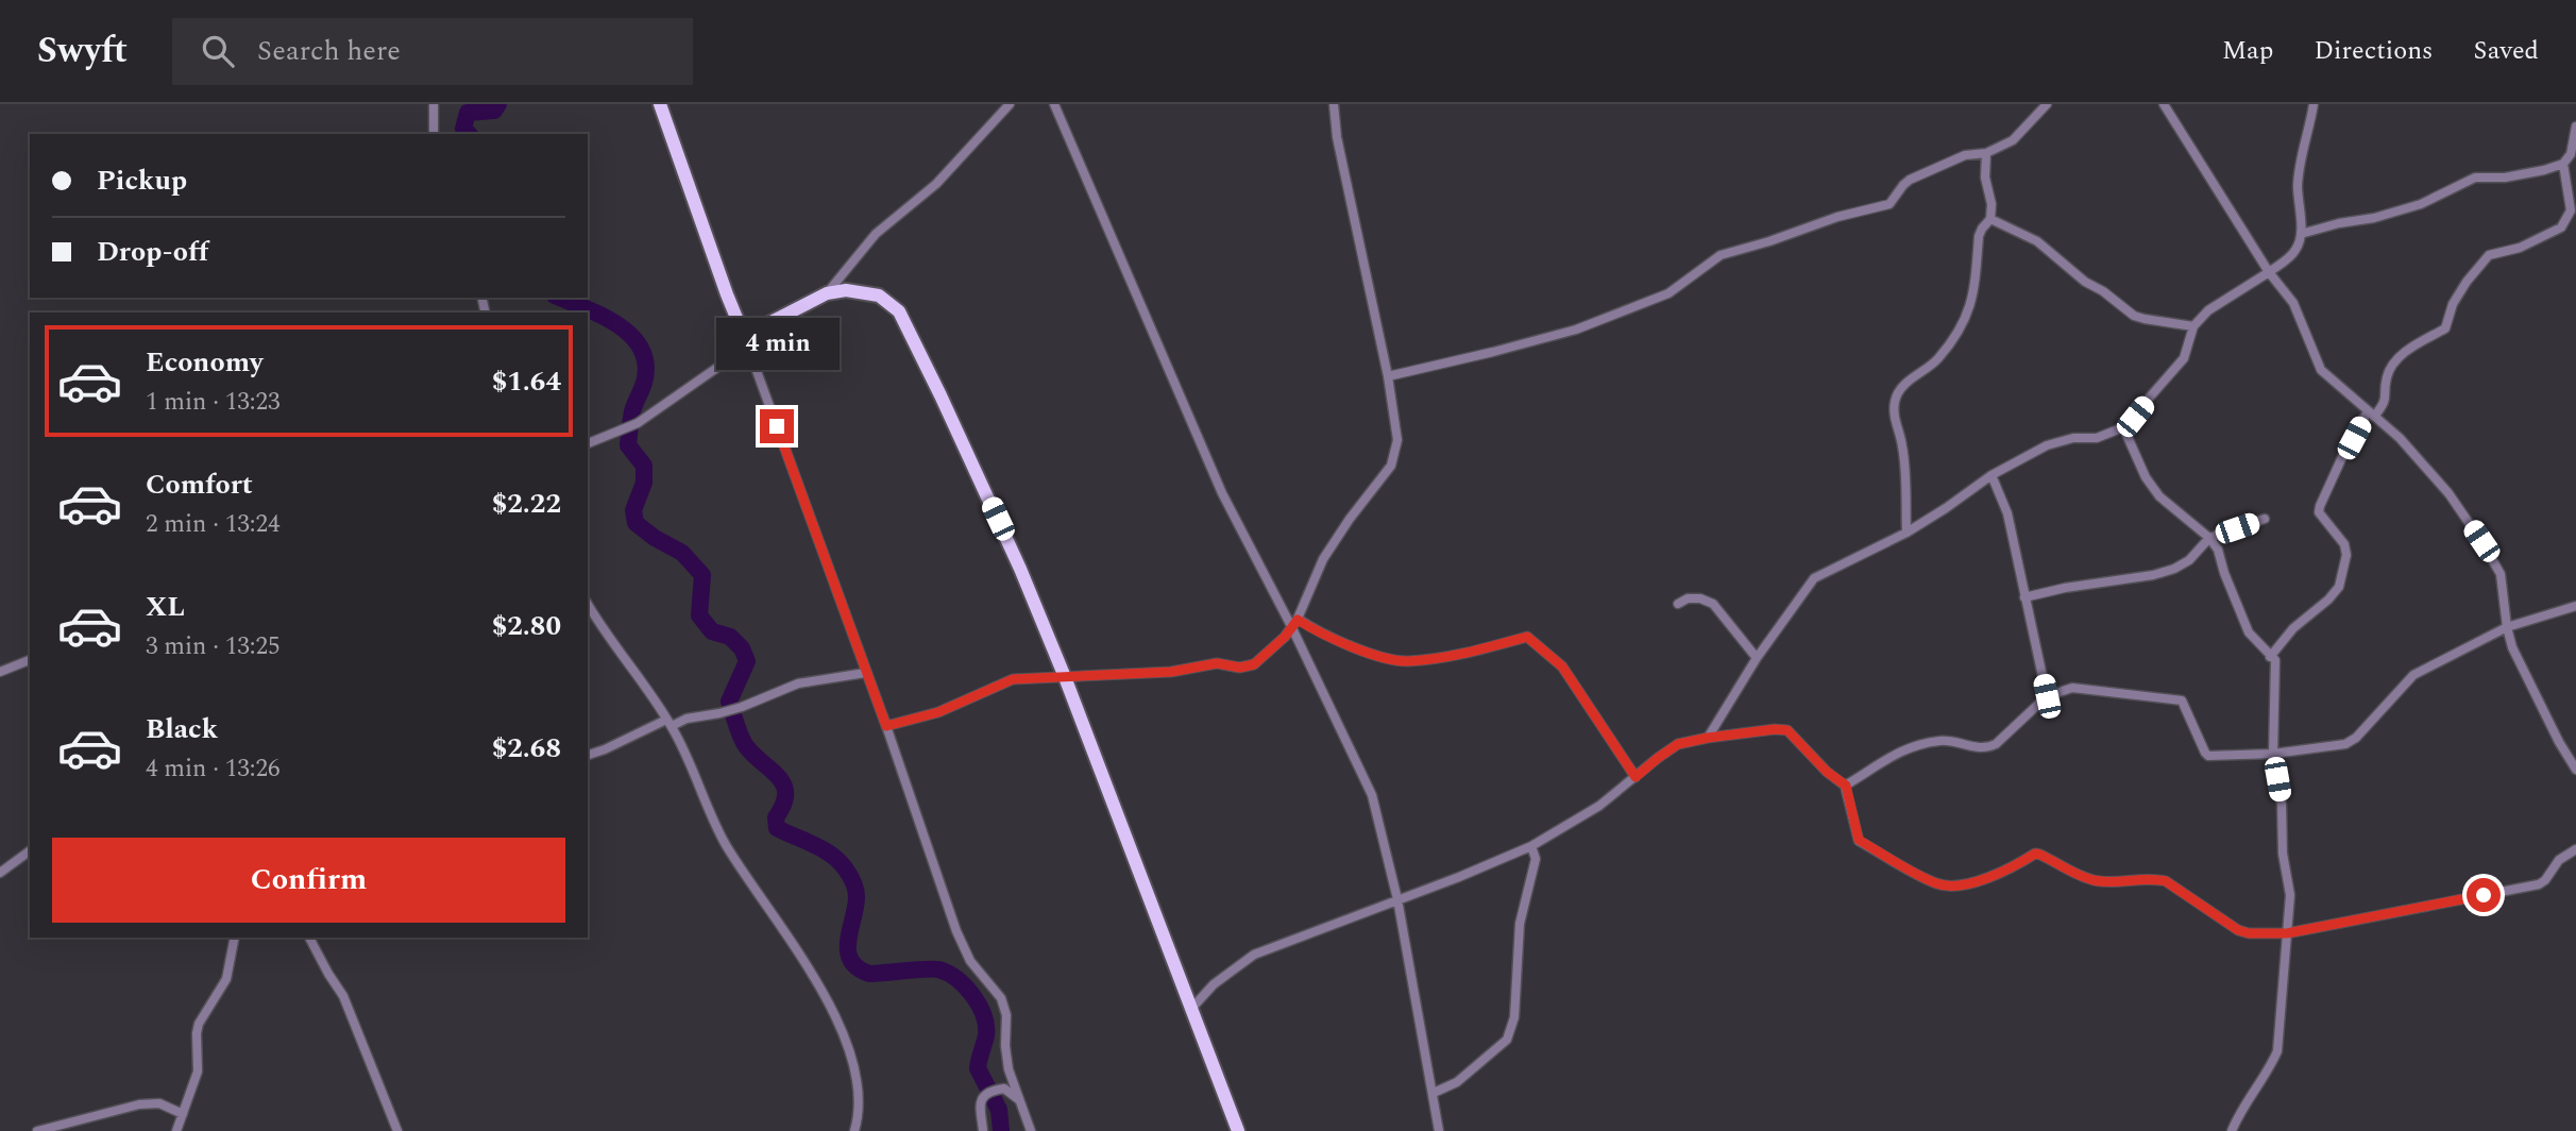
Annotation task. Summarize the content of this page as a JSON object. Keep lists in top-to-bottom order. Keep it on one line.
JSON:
{"page":{"header":"Swyft","search":"Search here","nav":["Map","Directions","Saved"],"banner":["Pickup","Drop-off"],"bubble":"4 min","list":[{"name":"Economy","note":"1 min · 13:23","value":"$1.64"},{"name":"Comfort","note":"2 min · 13:24","value":"$2.22"},{"name":"XL","note":"3 min · 13:25","value":"$2.80"},{"name":"Black","note":"4 min · 13:26","value":"$2.68"}],"buttons":"Confirm"}}
